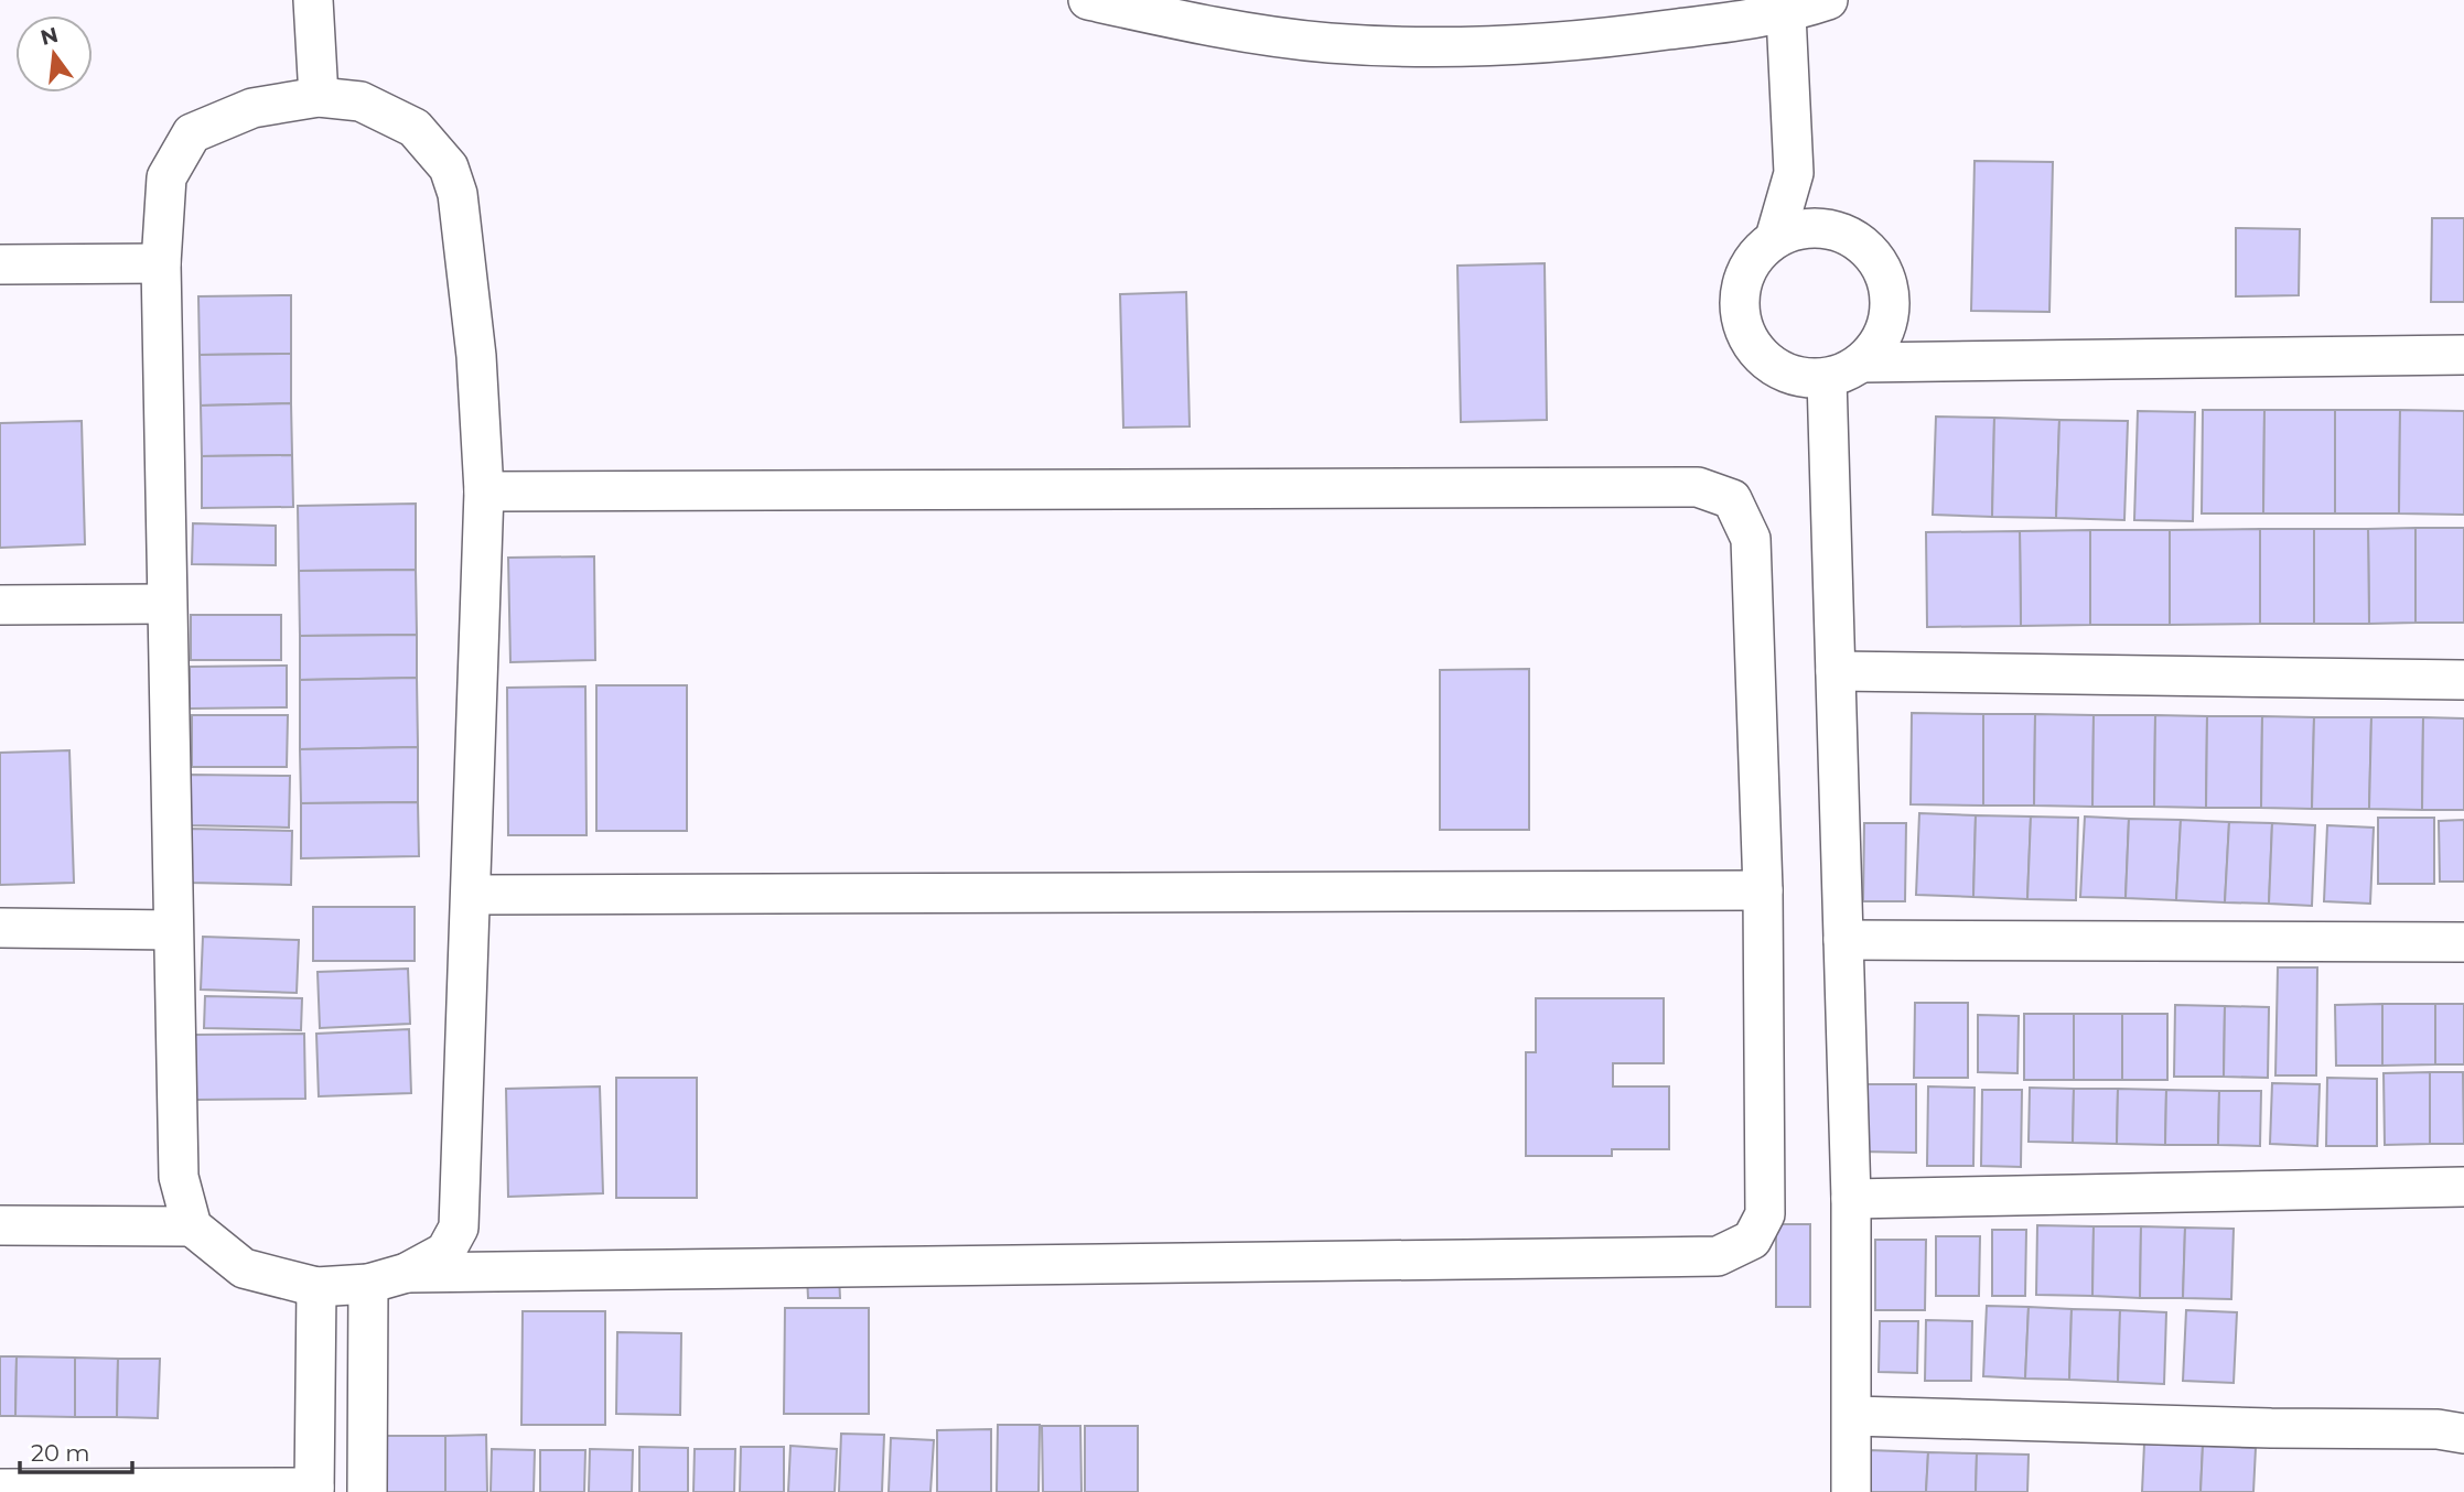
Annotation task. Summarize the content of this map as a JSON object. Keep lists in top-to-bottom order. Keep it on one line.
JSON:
{"scale_bar":"20 m","north":"top"}
